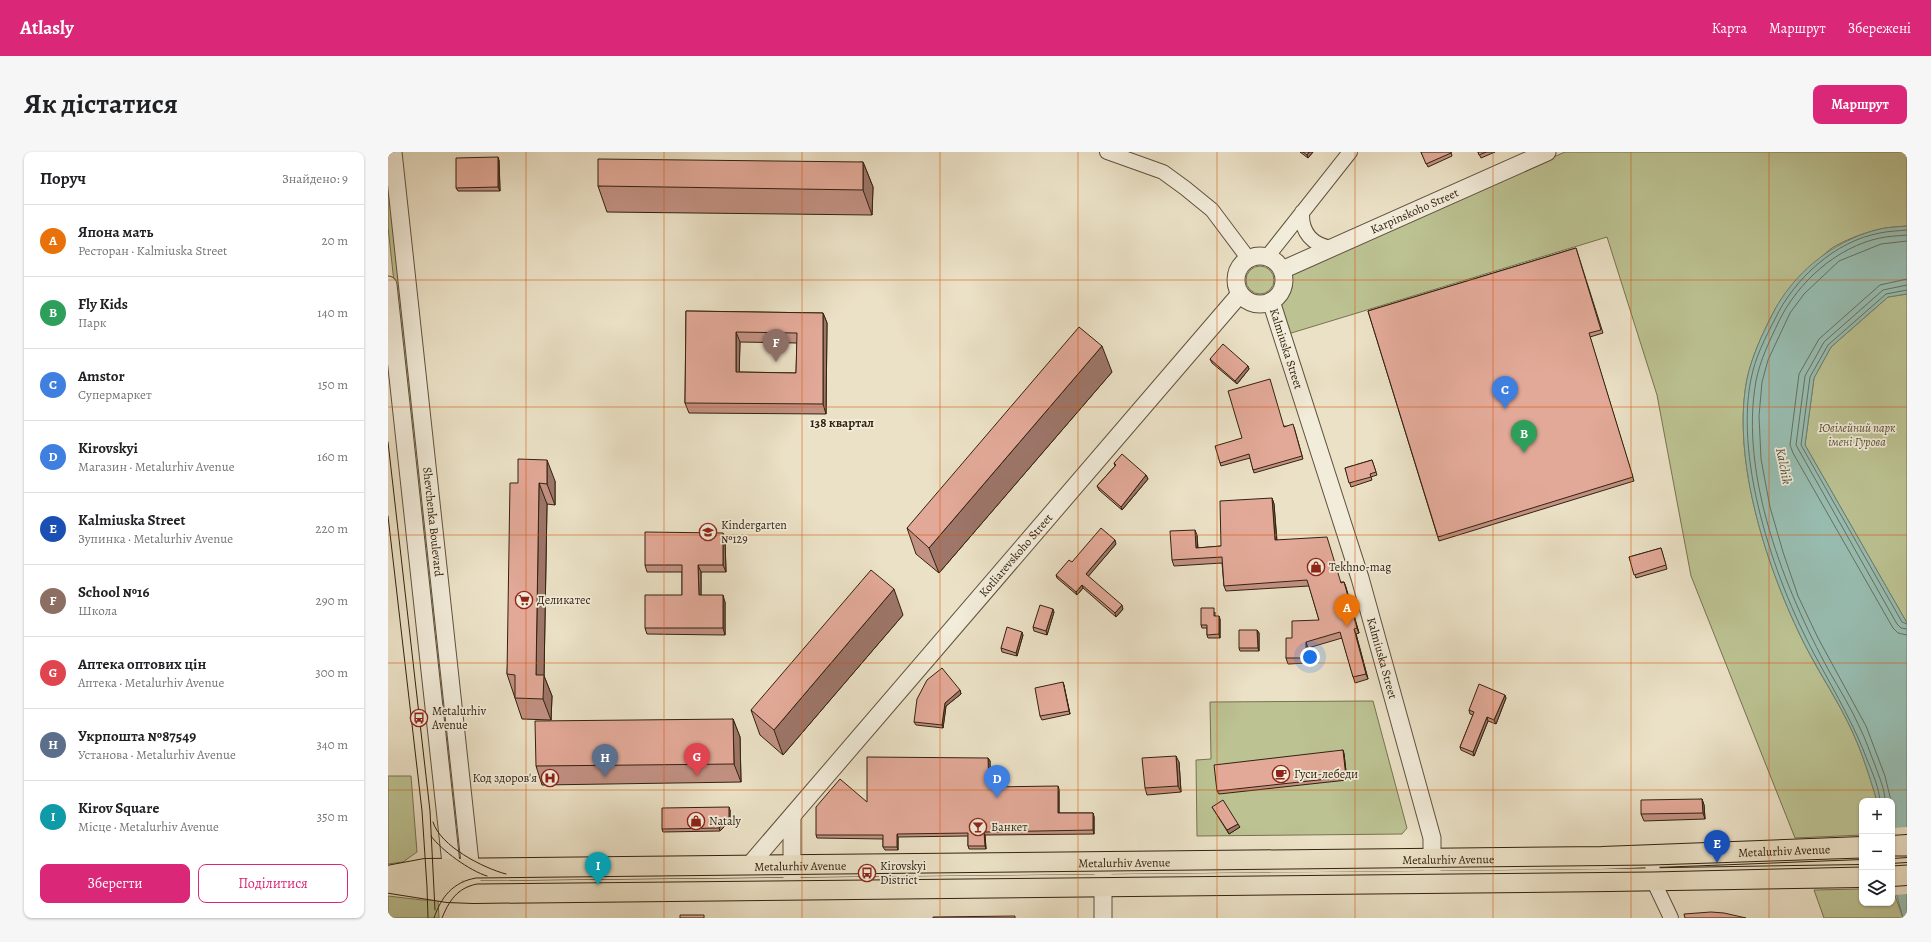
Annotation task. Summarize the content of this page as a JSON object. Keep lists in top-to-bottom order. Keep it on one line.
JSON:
{"streets":{"main road":["Metalurhiv Avenue"],"street":["Karpinskoho Street","Kalmiuska Street","Shevchenka Boulevard","Kotliarevskoho Street"]},"crossings":[["Karpinskoho Street","Kalmiuska Street"],["Karpinskoho Street","Kotliarevskoho Street"],["Kalmiuska Street","Kotliarevskoho Street"],["Kalmiuska Street","Metalurhiv Avenue"],["Shevchenka Boulevard","Metalurhiv Avenue"],["Kotliarevskoho Street","Metalurhiv Avenue"]],"districts":["138 квартал"],"water":["Kalchik"],"parks":["Ювілейний парк імені Гурова"],"places":{"school or university":["Kindergarten №129"],"shop":["Tekhno-mag","Nataly"],"supermarket":["Деликатес"],"bus stop":["Metalurhiv Avenue","Kirovskyi District"],"cafe":["Гуси-лебеди"],"hospital":["Код здоров'я"],"bar":["Банкет"]},"page":{"header":"Atlasly","nav":["Карта","Маршрут","Збережені"],"title":"Як дістатися","buttons":["Маршрут",["Зберегти","Поділитися"]],"heading":["Поруч","Знайдено: 9"],"list":[{"mark":"A","name":"Япона мать","note":"Ресторан · Kalmiuska Street","value":"20 m"},{"mark":"B","name":"Fly Kids","note":"Парк","value":"140 m"},{"mark":"C","name":"Amstor","note":"Супермаркет","value":"150 m"},{"mark":"D","name":"Kirovskyi","note":"Магазин · Metalurhiv Avenue","value":"160 m"},{"mark":"E","name":"Kalmiuska Street","note":"Зупинка · Metalurhiv Avenue","value":"220 m"},{"mark":"F","name":"School №16","note":"Школа","value":"290 m"},{"mark":"G","name":"Аптека оптових цін","note":"Аптека · Metalurhiv Avenue","value":"300 m"},{"mark":"H","name":"Укрпошта №87549","note":"Установа · Metalurhiv Avenue","value":"340 m"},{"mark":"I","name":"Kirov Square","note":"Місце · Metalurhiv Avenue","value":"350 m"}],"pins":["F","C","B","A","G","H","D","E","I"],"map_buttons":["+","−"]}}
